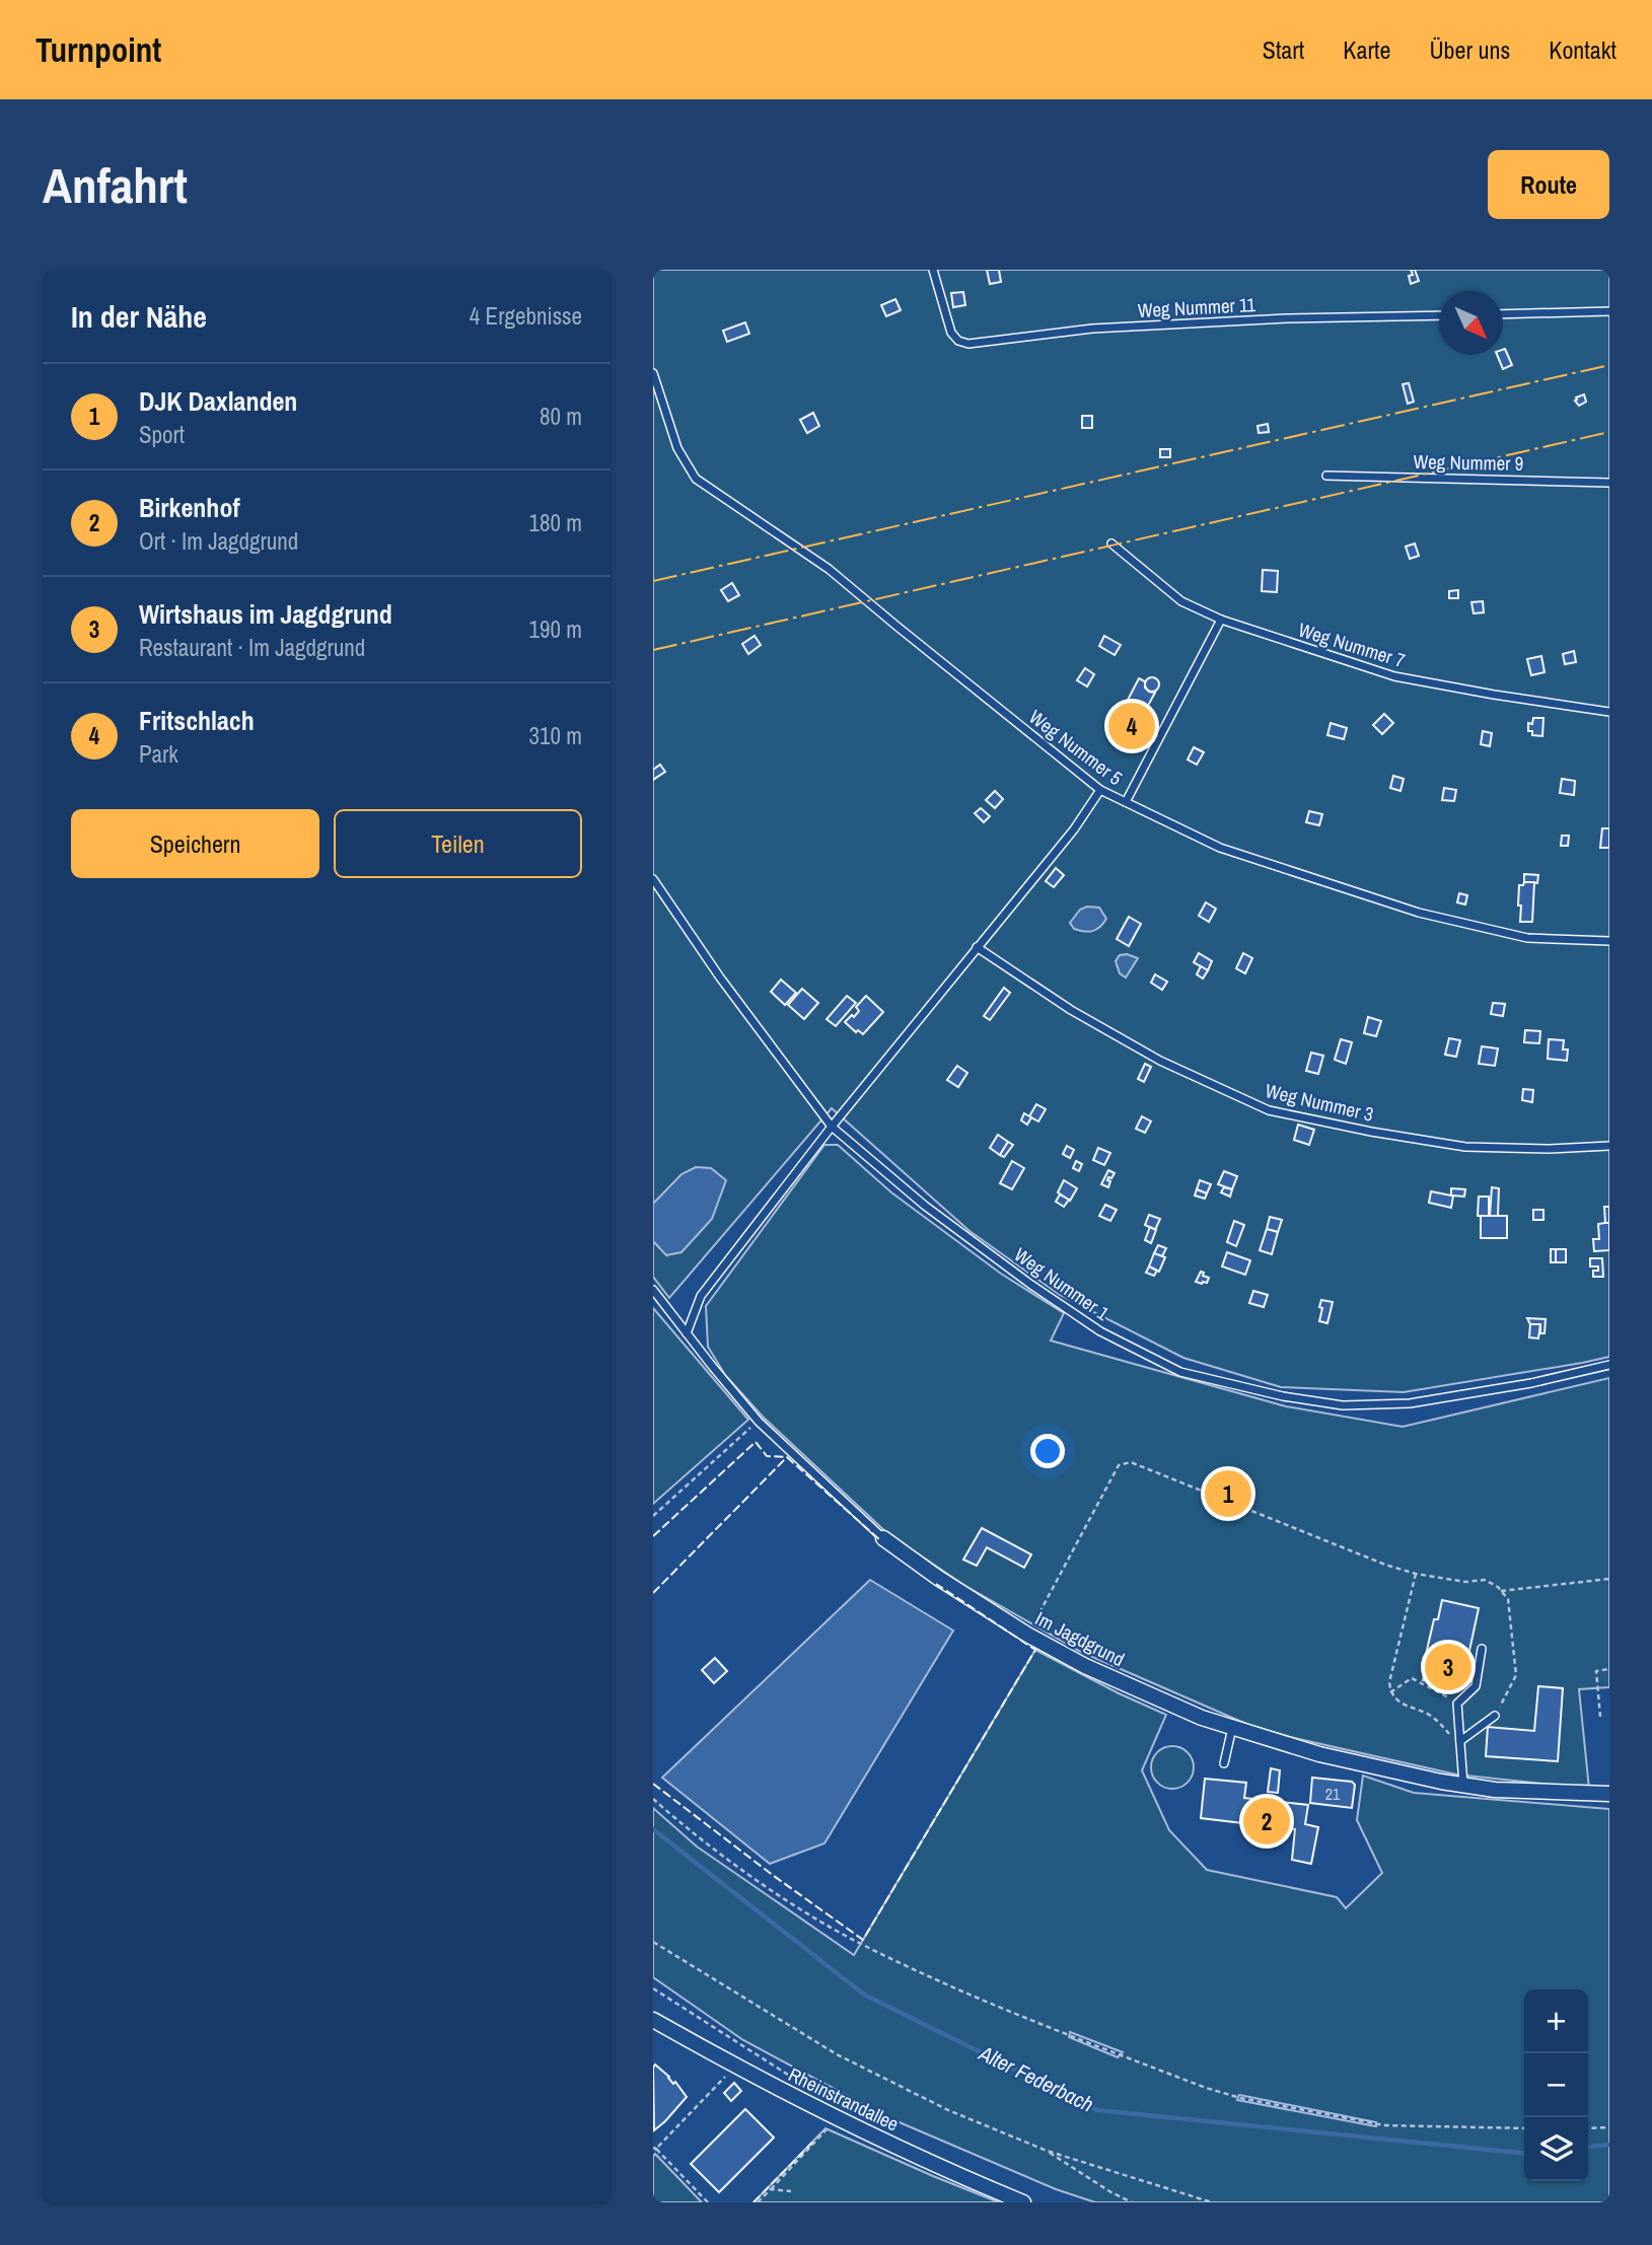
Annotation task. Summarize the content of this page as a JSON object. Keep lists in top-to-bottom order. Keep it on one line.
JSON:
{"streets":{"street":["Im Jagdgrund","Rheinstrandallee"],"lane":["Weg Nummer 11","Weg Nummer 9","Weg Nummer 7","Weg Nummer 5","Weg Nummer 3","Weg Nummer 1"]},"water":["Alter Federbach"],"house_numbers":["21"],"north":"bottom right","page":{"header":"Turnpoint","nav":["Start","Karte","Über uns","Kontakt"],"buttons":["Route",["Speichern","Teilen"]],"title":"Anfahrt","heading":["In der Nähe","4 Ergebnisse"],"list":[{"mark":"1","name":"DJK Daxlanden","note":"Sport","value":"80 m"},{"mark":"2","name":"Birkenhof","note":"Ort · Im Jagdgrund","value":"180 m"},{"mark":"3","name":"Wirtshaus im Jagdgrund","note":"Restaurant · Im Jagdgrund","value":"190 m"},{"mark":"4","name":"Fritschlach","note":"Park","value":"310 m"}],"pins":["4","1","3","2"],"map_buttons":["+","−"]}}
